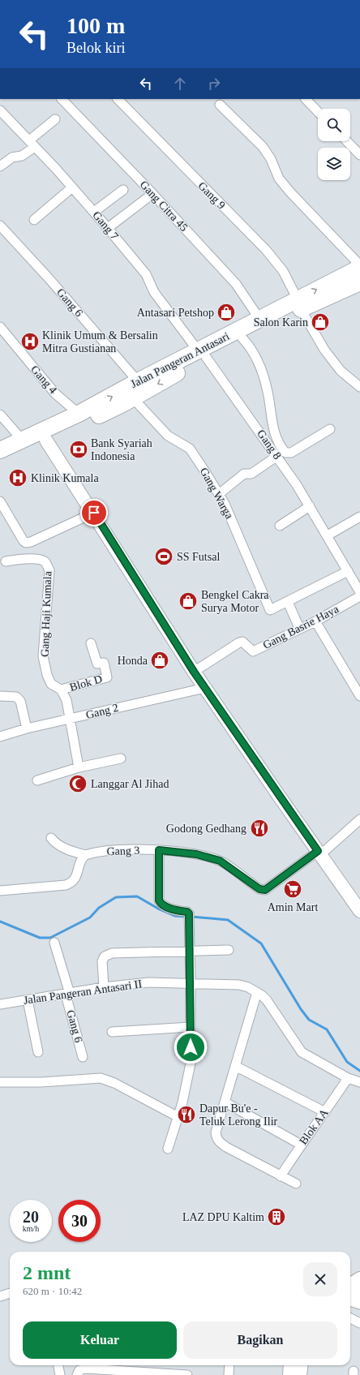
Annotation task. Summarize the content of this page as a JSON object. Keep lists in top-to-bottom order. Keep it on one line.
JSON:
{"streets":{"highway":["Jalan Pangeran Antasari"],"street":["Gang 9","Gang Citra 45","Gang 7","Gang 6","Gang 4","Gang 8","Gang Warga","Gang Haji Kumala","Gang Basrie Haya","Blok D","Gang 2","Gang 3","Jalan Pangeran Antasari II","Blok AA"]},"crossings":[["Gang 9","Jalan Pangeran Antasari"],["Gang Citra 45","Jalan Pangeran Antasari"],["Gang 7","Jalan Pangeran Antasari"],["Gang 7","Gang 8"],["Gang 6","Jalan Pangeran Antasari"],["Gang 6","Jalan Pangeran Antasari II"],["Jalan Pangeran Antasari","Gang 4"],["Jalan Pangeran Antasari","Gang 8"],["Jalan Pangeran Antasari","Gang Warga"],["Gang Haji Kumala","Blok D"],["Gang Haji Kumala","Gang 2"],["Jalan Pangeran Antasari II","Blok AA"]],"places":{"shop":["Antasari Petshop","Salon Karin","Bengkel Cakra Surya Motor","Honda"],"hospital":["Klinik Umum & Bersalin Mitra Gustianan","Klinik Kumala"],"bank":["Bank Syariah Indonesia"],"sports":["SS Futsal"],"mosque":["Langgar Al Jihad"],"restaurant":["Godong Gedhang","Dapur Bu'e - Teluk Lerong Ilir"],"supermarket":["Amin Mart"],"building":["LAZ DPU Kaltim"]},"page":{"turn":["100 m","Belok kiri"],"speed":"20 km/h","limit":"30","heading":["2 mnt","620 m · 10:42"],"buttons":["Keluar","Bagikan"]}}
